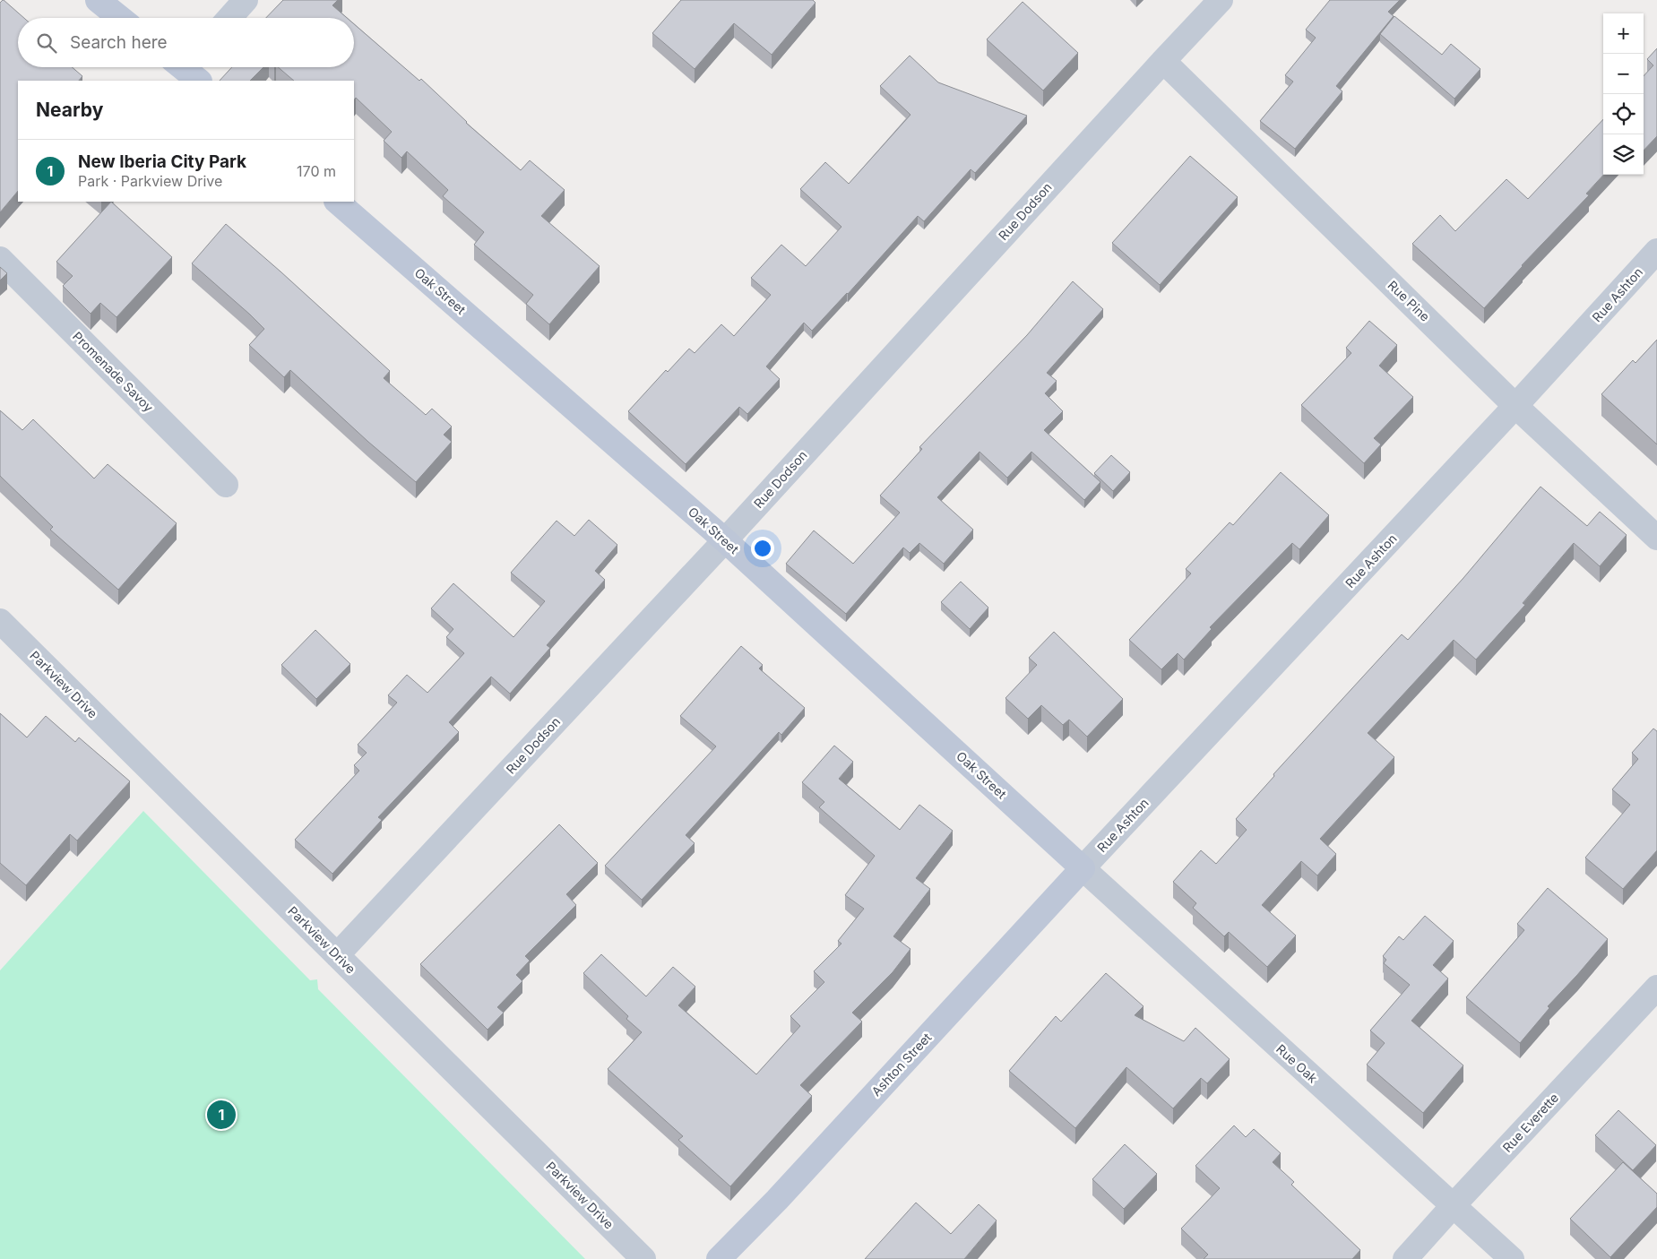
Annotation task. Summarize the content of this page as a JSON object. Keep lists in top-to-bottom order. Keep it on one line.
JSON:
{"streets":{"main road":["Oak Street","Ashton Street"],"street":["Rue Dodson","Rue Ashton","Rue Pine","Promenade Savoy","Parkview Drive","Rue Oak","Rue Everette"]},"crossings":[["Rue Dodson","Oak Street"],["Rue Dodson","Rue Pine"],["Rue Dodson","Parkview Drive"],["Oak Street","Rue Ashton"],["Oak Street","Rue Oak"],["Oak Street","Ashton Street"],["Rue Ashton","Rue Pine"],["Rue Ashton","Rue Oak"],["Rue Ashton","Ashton Street"],["Rue Oak","Ashton Street"],["Rue Oak","Rue Everette"]],"page":{"map_buttons":["+","−"],"search":"Search here","heading":"Nearby","list":[{"mark":"1","name":"New Iberia City Park","note":"Park · Parkview Drive","value":"170 m"}],"pins":"1"}}
